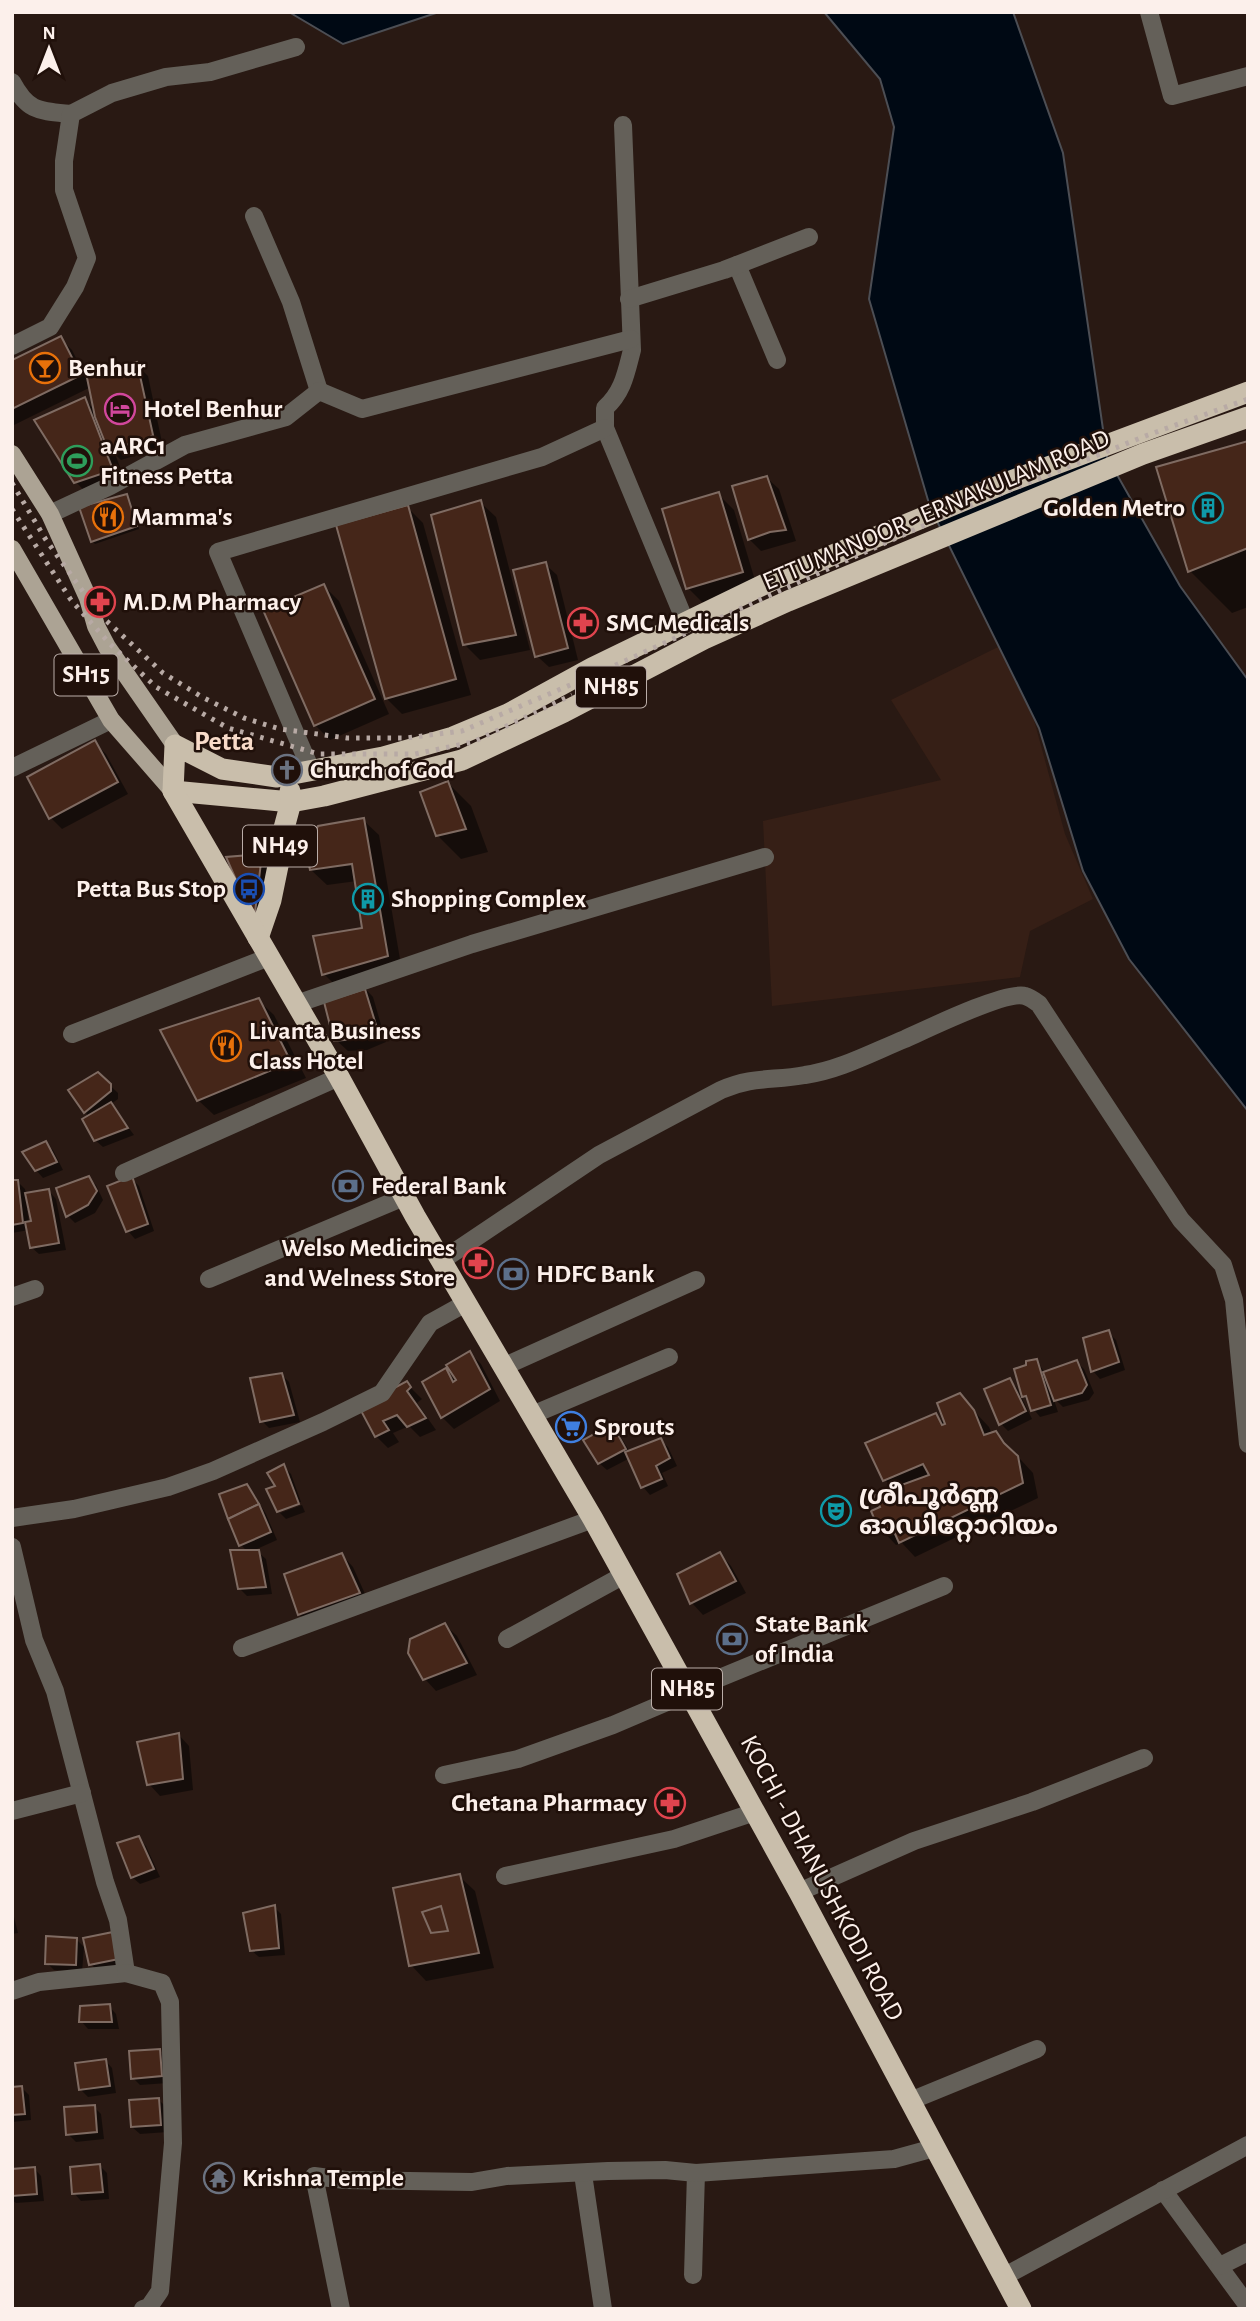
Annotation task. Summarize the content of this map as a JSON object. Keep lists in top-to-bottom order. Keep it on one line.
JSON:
{"streets":{"highway":["ETTUMANOOR - ERNAKULAM ROAD","NH85","NH49","KOCHI - DHANUSHKODI ROAD"],"main road":["SH15"]},"crossings":[["ETTUMANOOR - ERNAKULAM ROAD","SH15"],["ETTUMANOOR - ERNAKULAM ROAD","NH49"],["ETTUMANOOR - ERNAKULAM ROAD","KOCHI - DHANUSHKODI ROAD"],["SH15","KOCHI - DHANUSHKODI ROAD"],["NH49","KOCHI - DHANUSHKODI ROAD"]],"districts":["Petta"],"places":{"bar":["Benhur"],"hotel":["Hotel Benhur"],"sports":["aARC1 Fitness Petta"],"building":["Golden Metro","Shopping Complex"],"restaurant":["Mamma's","Livanta Business Class Hotel"],"pharmacy":["M.D.M Pharmacy","SMC Medicals","Welso Medicines and Welness Store","Chetana Pharmacy"],"church":["Church of God"],"bus stop":["Petta Bus Stop"],"bank":["Federal Bank","HDFC Bank","State Bank of India"],"supermarket":["Sprouts"],"theatre":["ശ്രീപൂർണ്ണ ഓഡിറ്റോറിയം"],"temple":["Krishna Temple"]},"north":"top"}
